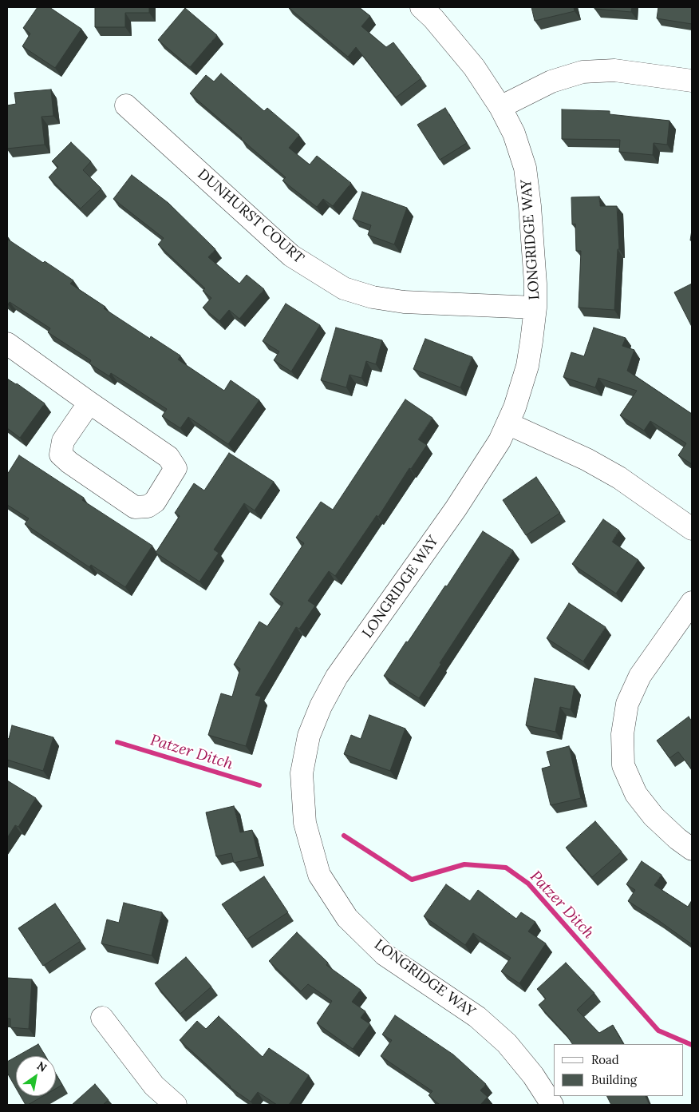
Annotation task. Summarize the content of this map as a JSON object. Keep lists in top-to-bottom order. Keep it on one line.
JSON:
{"streets":{"street":["DUNHURST COURT","LONGRIDGE WAY"]},"crossings":[["DUNHURST COURT","LONGRIDGE WAY"]],"water":["Patzer Ditch"],"legend":["Road","Building"],"north":"top right"}
